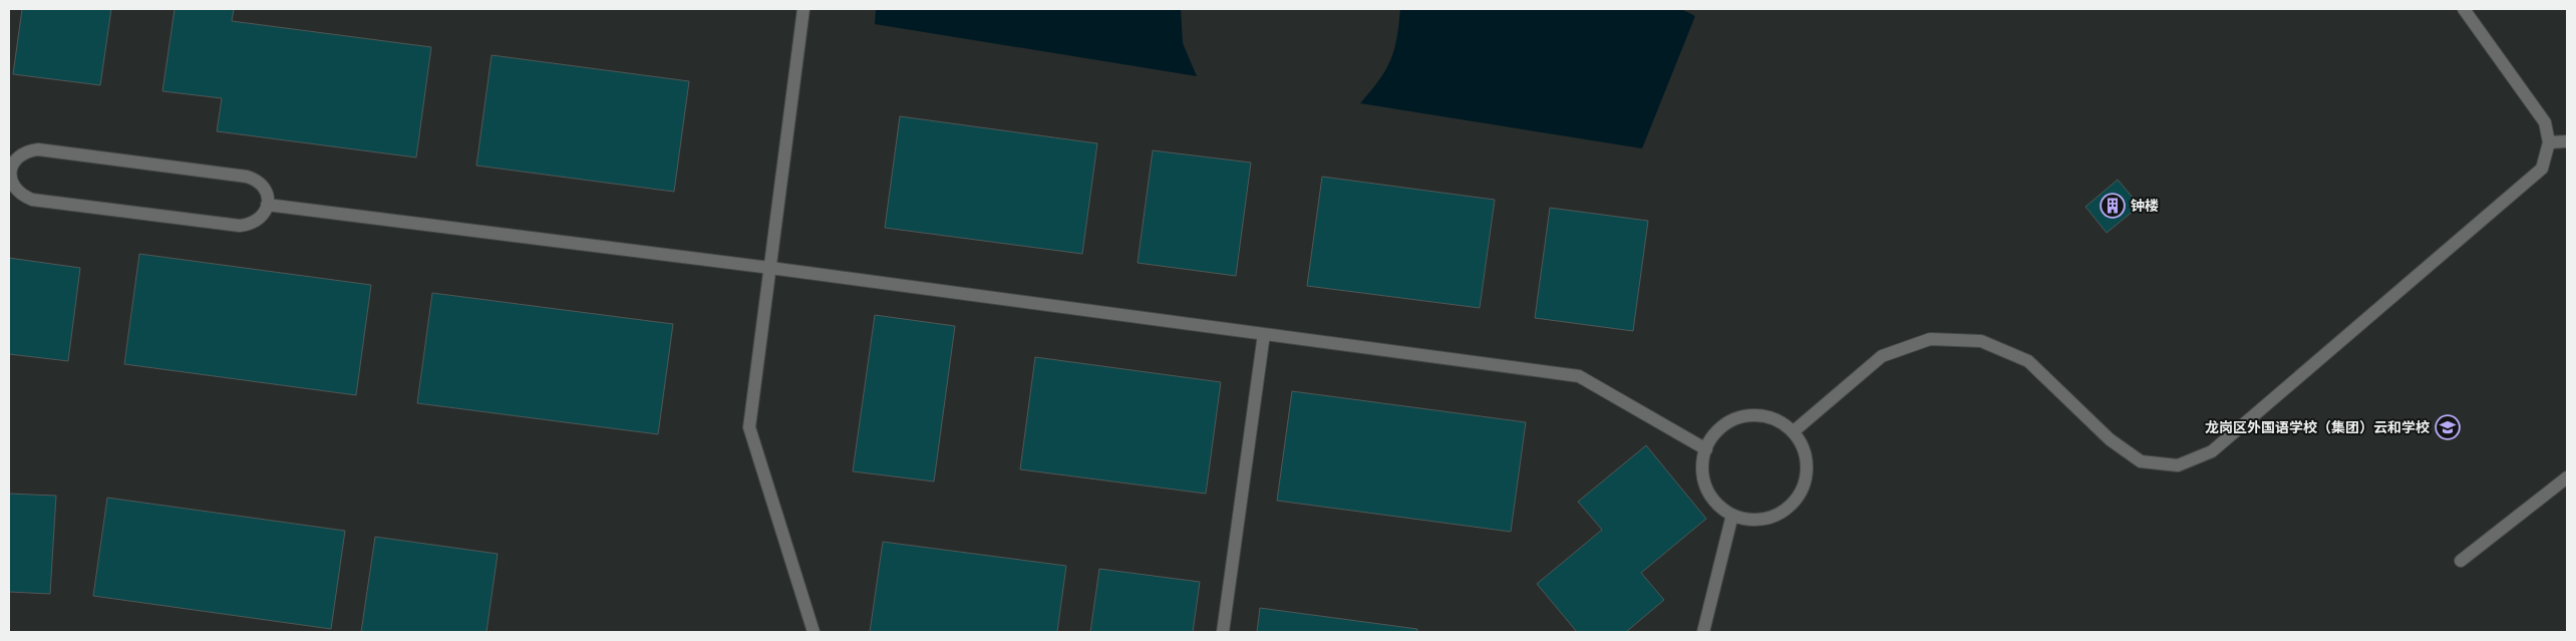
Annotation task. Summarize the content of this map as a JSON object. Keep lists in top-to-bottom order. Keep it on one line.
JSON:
{"places":{"building":["钟楼"],"school or university":["龙岗区外国语学校（集团）云和学校"]}}
